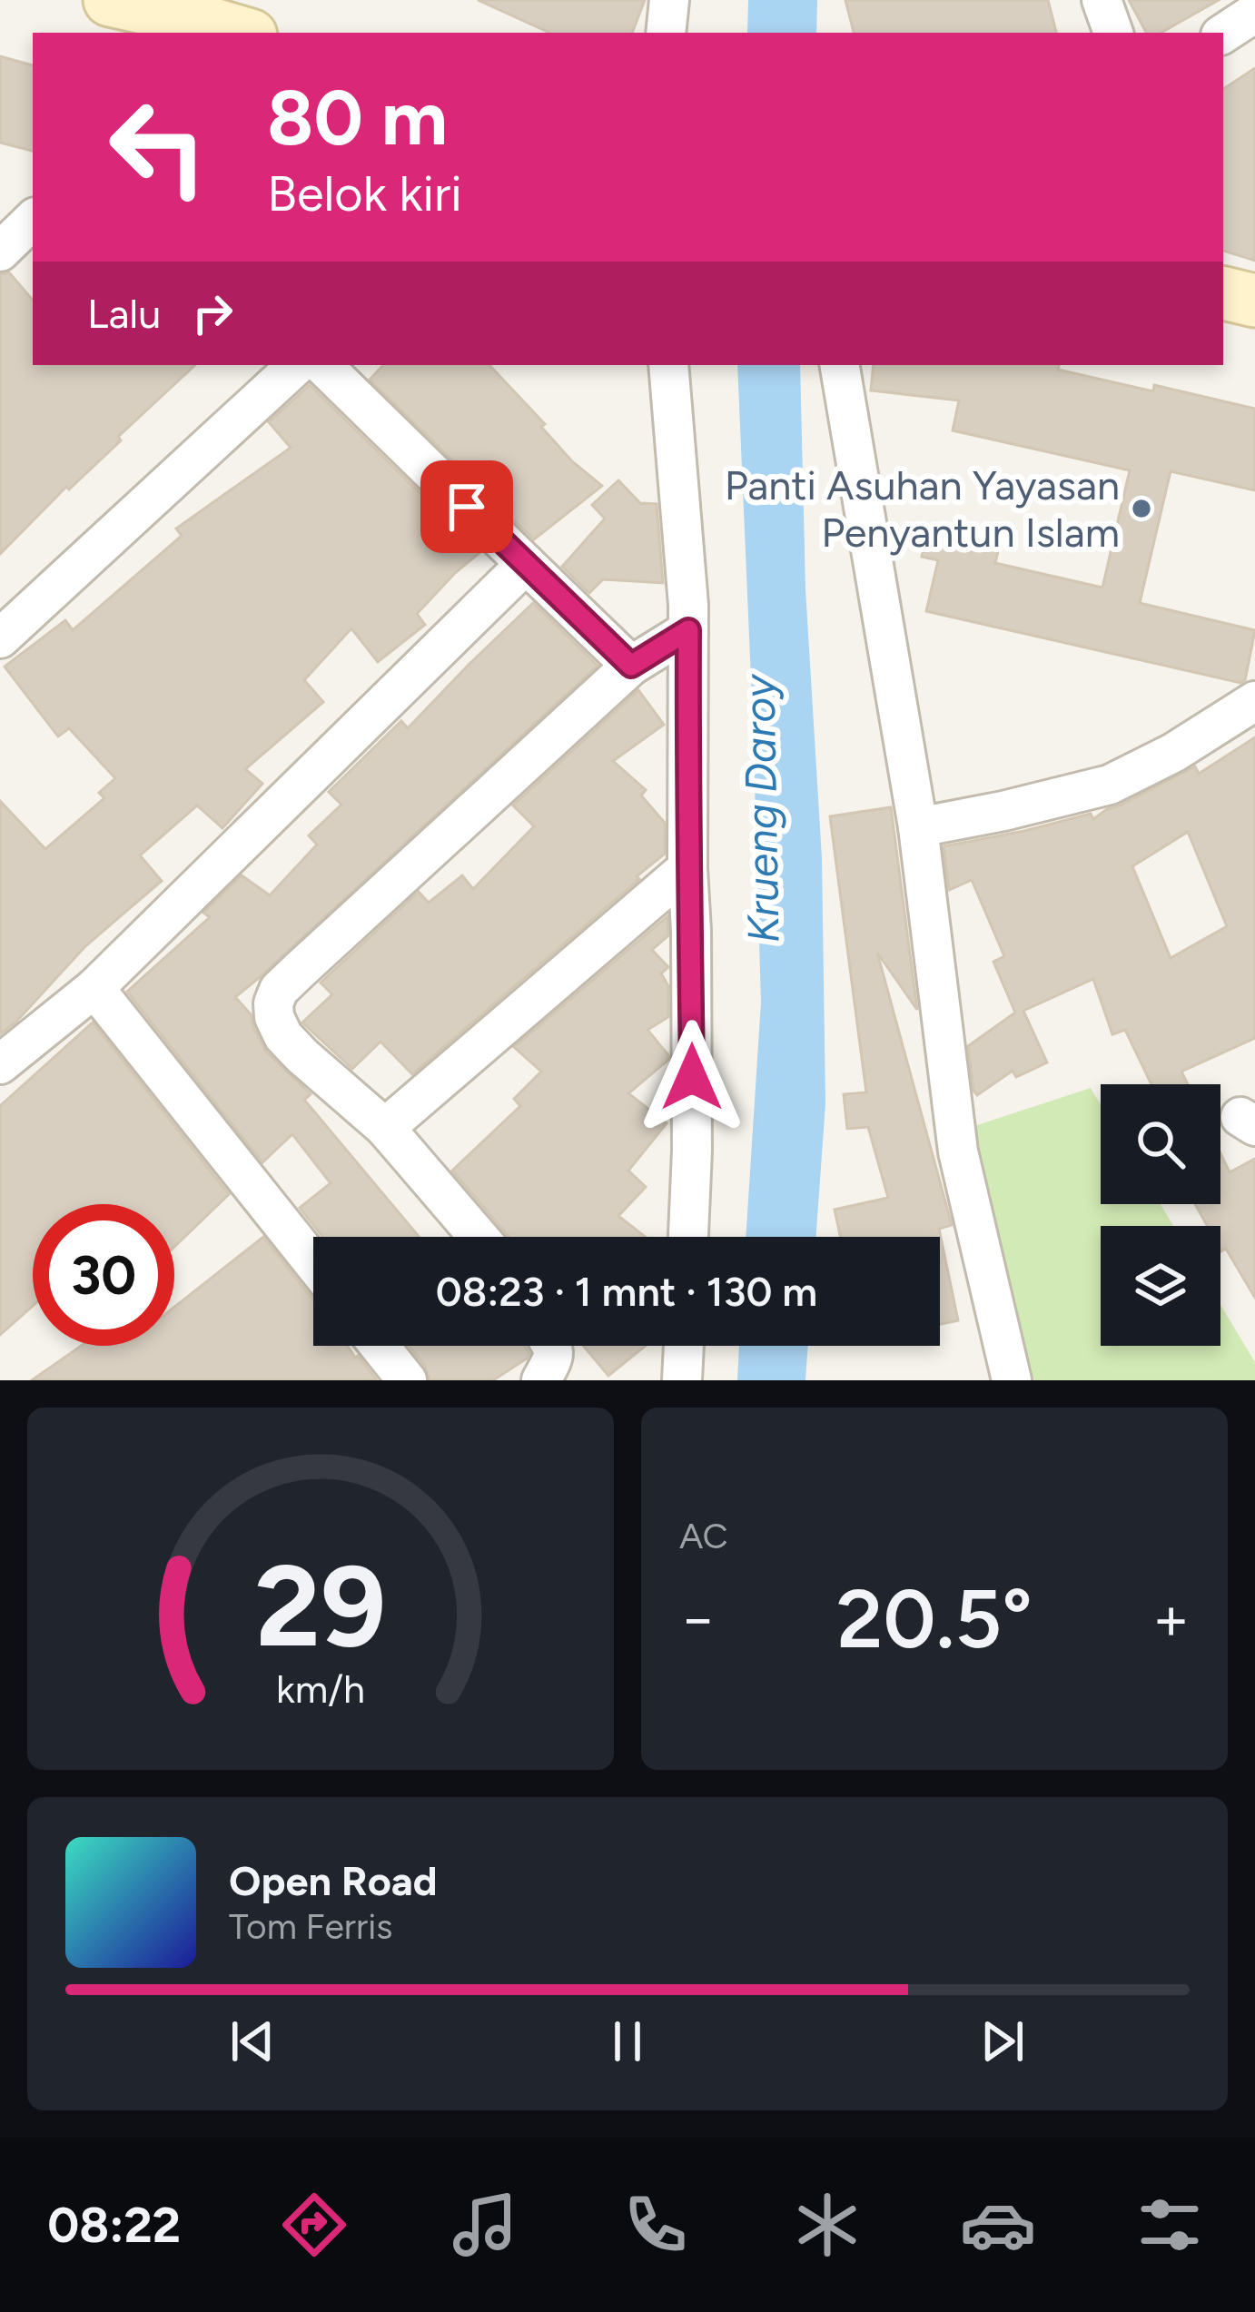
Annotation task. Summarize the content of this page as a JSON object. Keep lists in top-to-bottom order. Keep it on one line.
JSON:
{"water":["Krueng Daroy"],"places":["Panti Asuhan Yayasan Penyantun Islam"],"page":{"turn":["80 m","Belok kiri"],"then":"Lalu","limit":"30","trip":"08:23 · 1 mnt · 130 m","tile":"AC","heat":["−","20.5°","+"],"song":["Open Road","Tom Ferris"],"tabs":"08:22","gauge":["29","km/h"]}}
